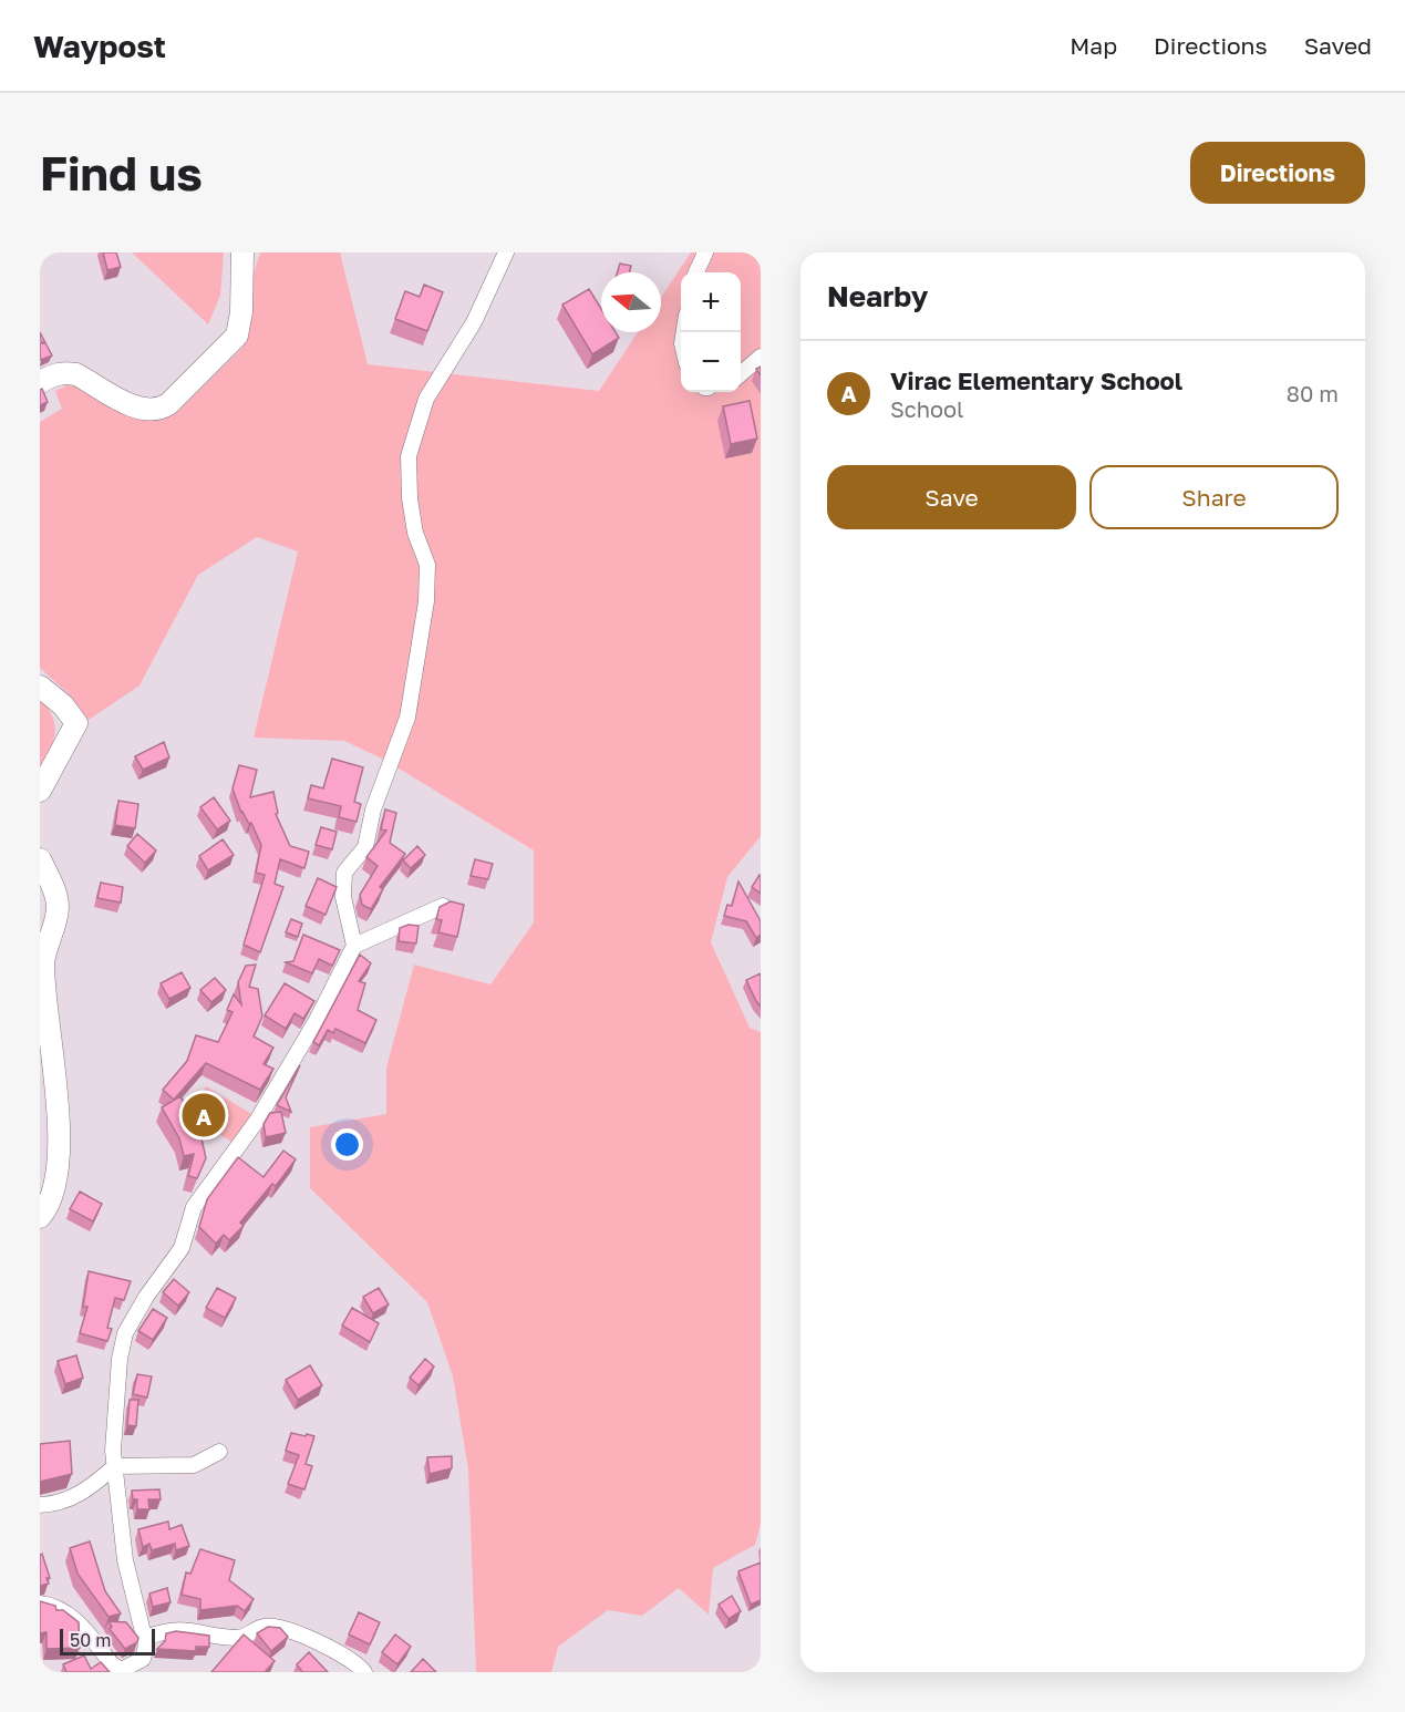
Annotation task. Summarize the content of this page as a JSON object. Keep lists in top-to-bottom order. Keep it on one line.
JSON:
{"scale_bar":"50 m","north":"left","page":{"header":"Waypost","nav":["Map","Directions","Saved"],"buttons":["Directions",["Save","Share"]],"title":"Find us","heading":"Nearby","map_buttons":["+","−"],"list":[{"mark":"A","name":"Virac Elementary School","note":"School","value":"80 m"}],"pins":"A","scale":"50 m"}}
